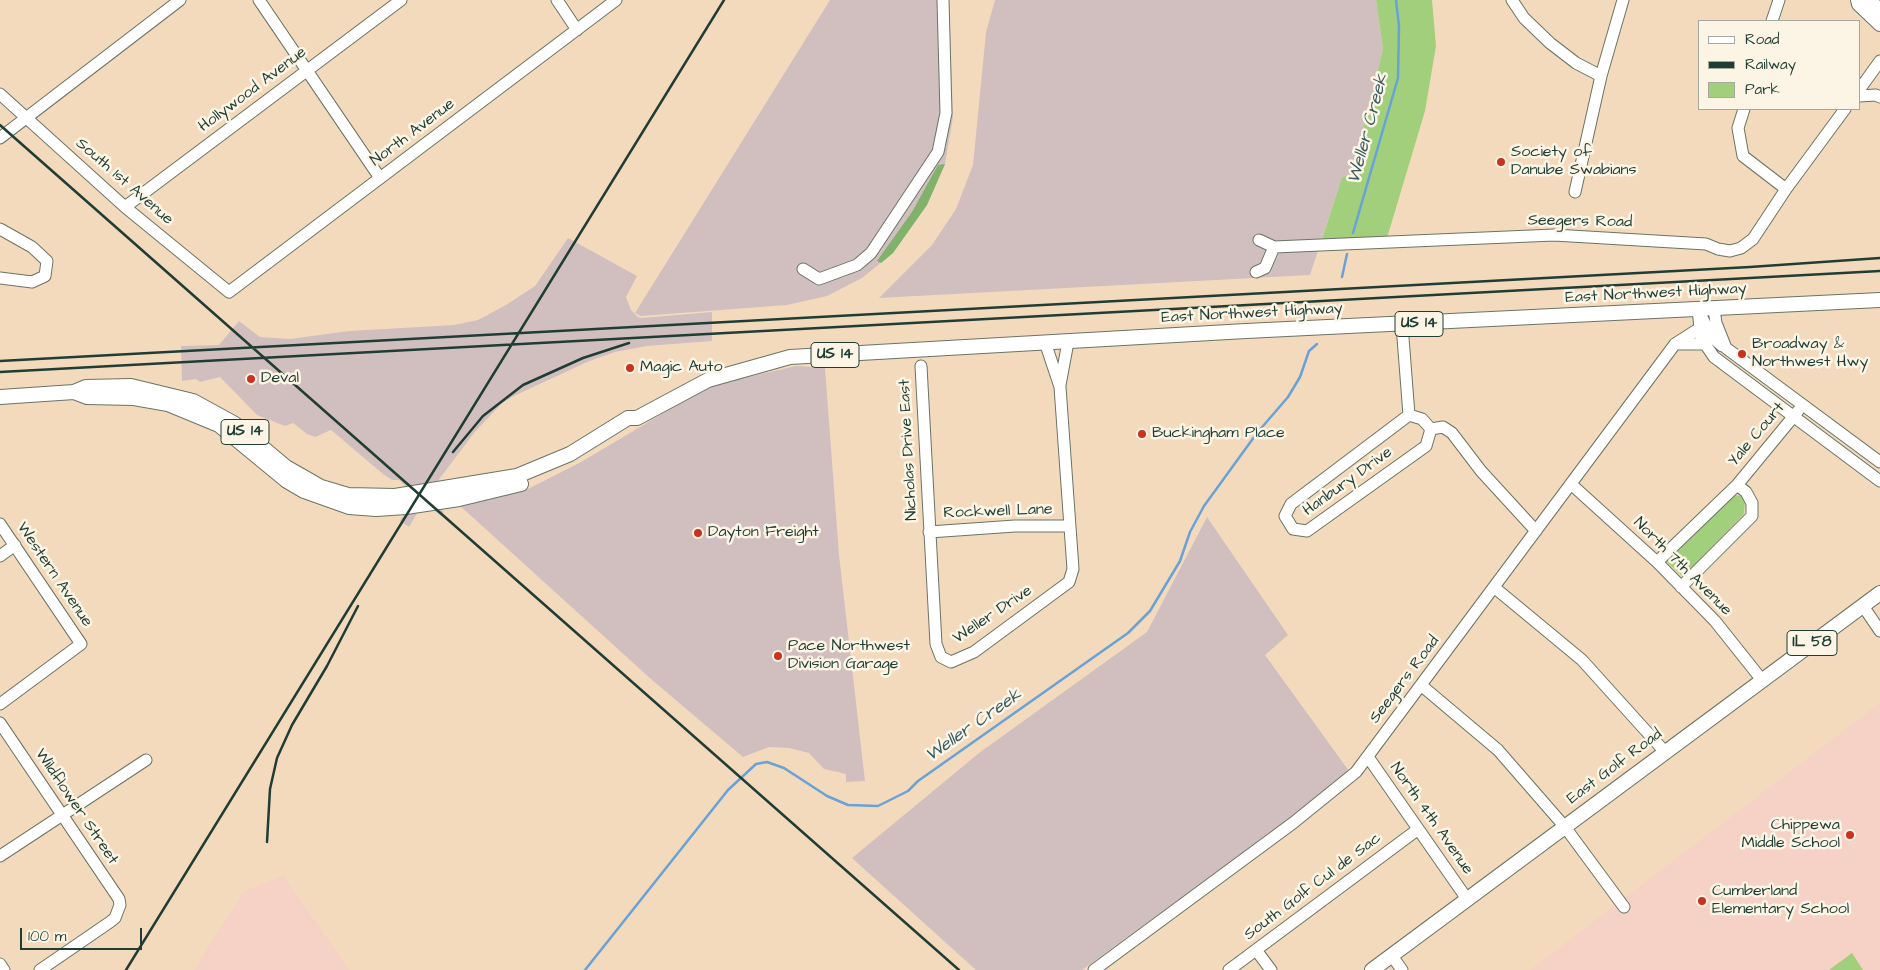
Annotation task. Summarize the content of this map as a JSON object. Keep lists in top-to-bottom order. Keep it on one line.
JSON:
{"streets":{"main road":["East Northwest Highway","US 14","IL 58","East Golf Road"],"street":["Hollywood Avenue","North Avenue","South 1st Avenue","Seegers Road","Yale Court","Nicholas Drive East","Hanbury Drive","Rockwell Lane","North 7th Avenue","Western Avenue","Weller Drive","Wildflower Street","North 4th Avenue","South Golf Cul de Sac"]},"crossings":[["Hollywood Avenue","South 1st Avenue"],["North Avenue","South 1st Avenue"],["Seegers Road","North 7th Avenue"],["Seegers Road","North 4th Avenue"],["Yale Court","North 7th Avenue"],["Nicholas Drive East","Rockwell Lane"],["Nicholas Drive East","Weller Drive"],["Rockwell Lane","Weller Drive"],["North 7th Avenue","East Golf Road"],["East Golf Road","North 4th Avenue"],["North 4th Avenue","South Golf Cul de Sac"]],"water":["Weller Creek"],"places":["Society of Danube Swabians","Broadway & Northwest Hwy","Magic Auto","Deval","Buckingham Place","Dayton Freight","Pace Northwest Division Garage","Chippewa Middle School","Cumberland Elementary School"],"legend":["Road","Railway","Park"],"scale_bar":"100 m"}
